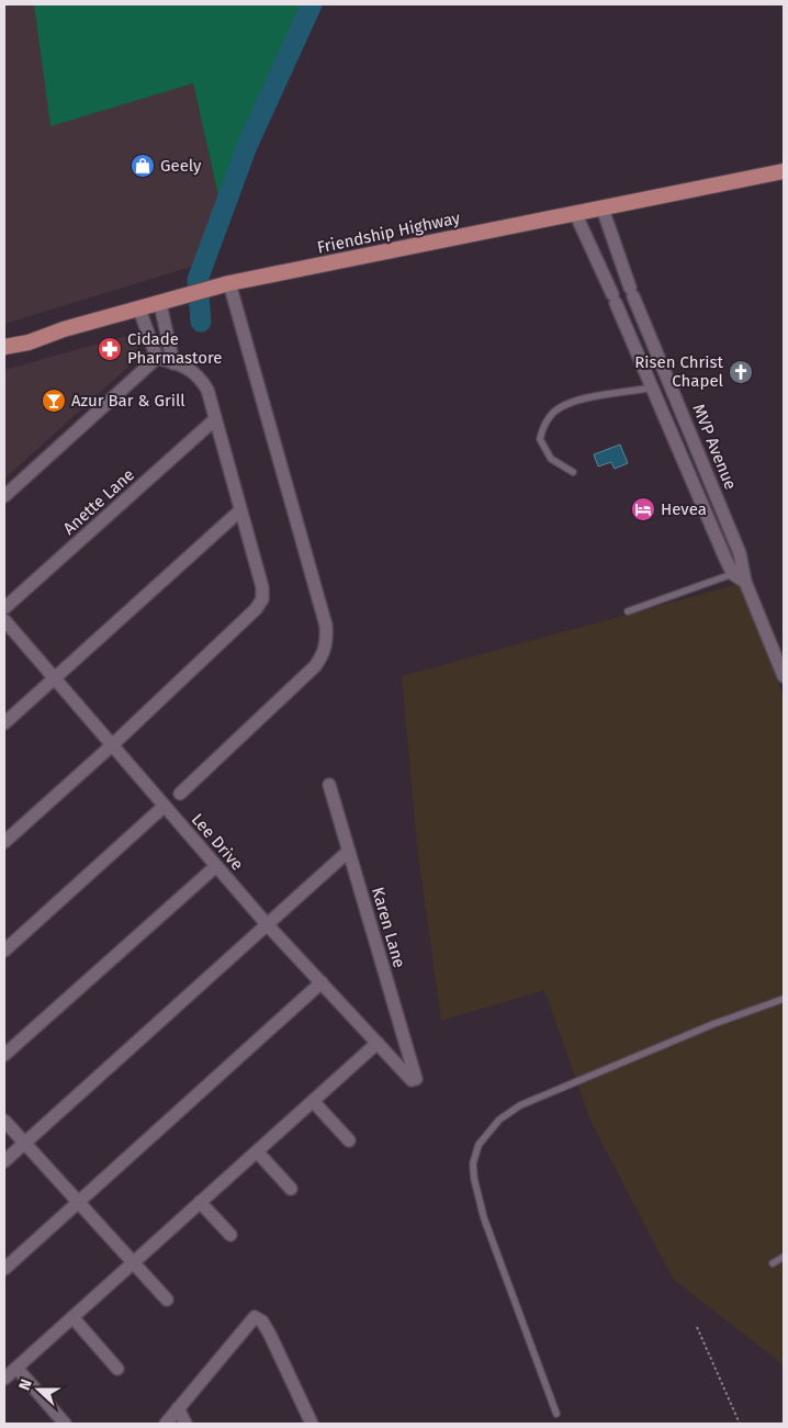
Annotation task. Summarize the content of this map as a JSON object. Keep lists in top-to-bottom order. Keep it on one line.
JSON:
{"streets":{"main road":["Friendship Highway"],"street":["MVP Avenue","Anette Lane","Lee Drive","Karen Lane"]},"crossings":[["Friendship Highway","MVP Avenue"],["Lee Drive","Karen Lane"]],"places":{"shop":["Geely"],"pharmacy":["Cidade Pharmastore"],"church":["Risen Christ Chapel"],"bar":["Azur Bar & Grill"],"hotel":["Hevea"]},"north":"left"}
